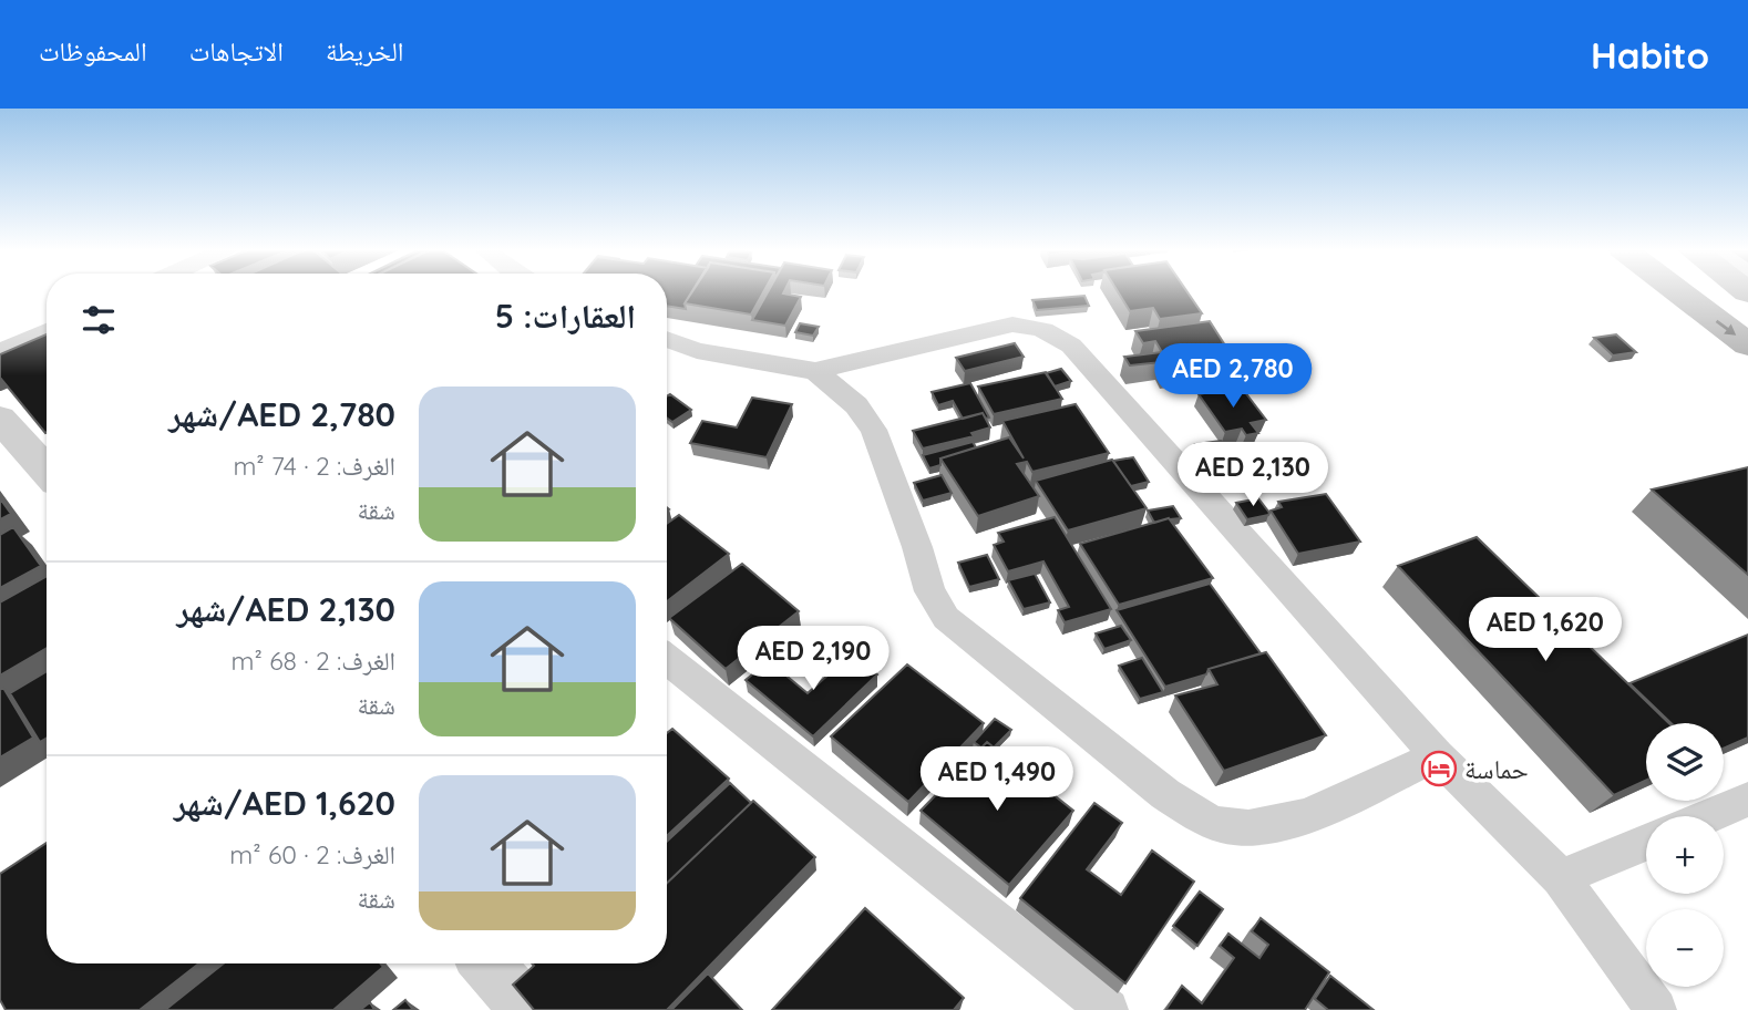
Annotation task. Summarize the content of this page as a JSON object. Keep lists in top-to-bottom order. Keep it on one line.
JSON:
{"places":{"hotel":["حماسة"]},"page":{"header":"Habito","nav":["الخريطة","الاتجاهات","المحفوظات"],"heading":"العقارات: 5","price":["AED 2,780","AED 2,130","AED 1,620","AED 2,190","AED 1,490"],"list":[{"name":"AED 2,780/شهر","note":"الغرف: 2 · 74 m² · شقة"},{"name":"AED 2,130/شهر","note":"الغرف: 2 · 68 m² · شقة"},{"name":"AED 1,620/شهر","note":"الغرف: 2 · 60 m² · شقة"}],"map_buttons":["+","−"]}}
